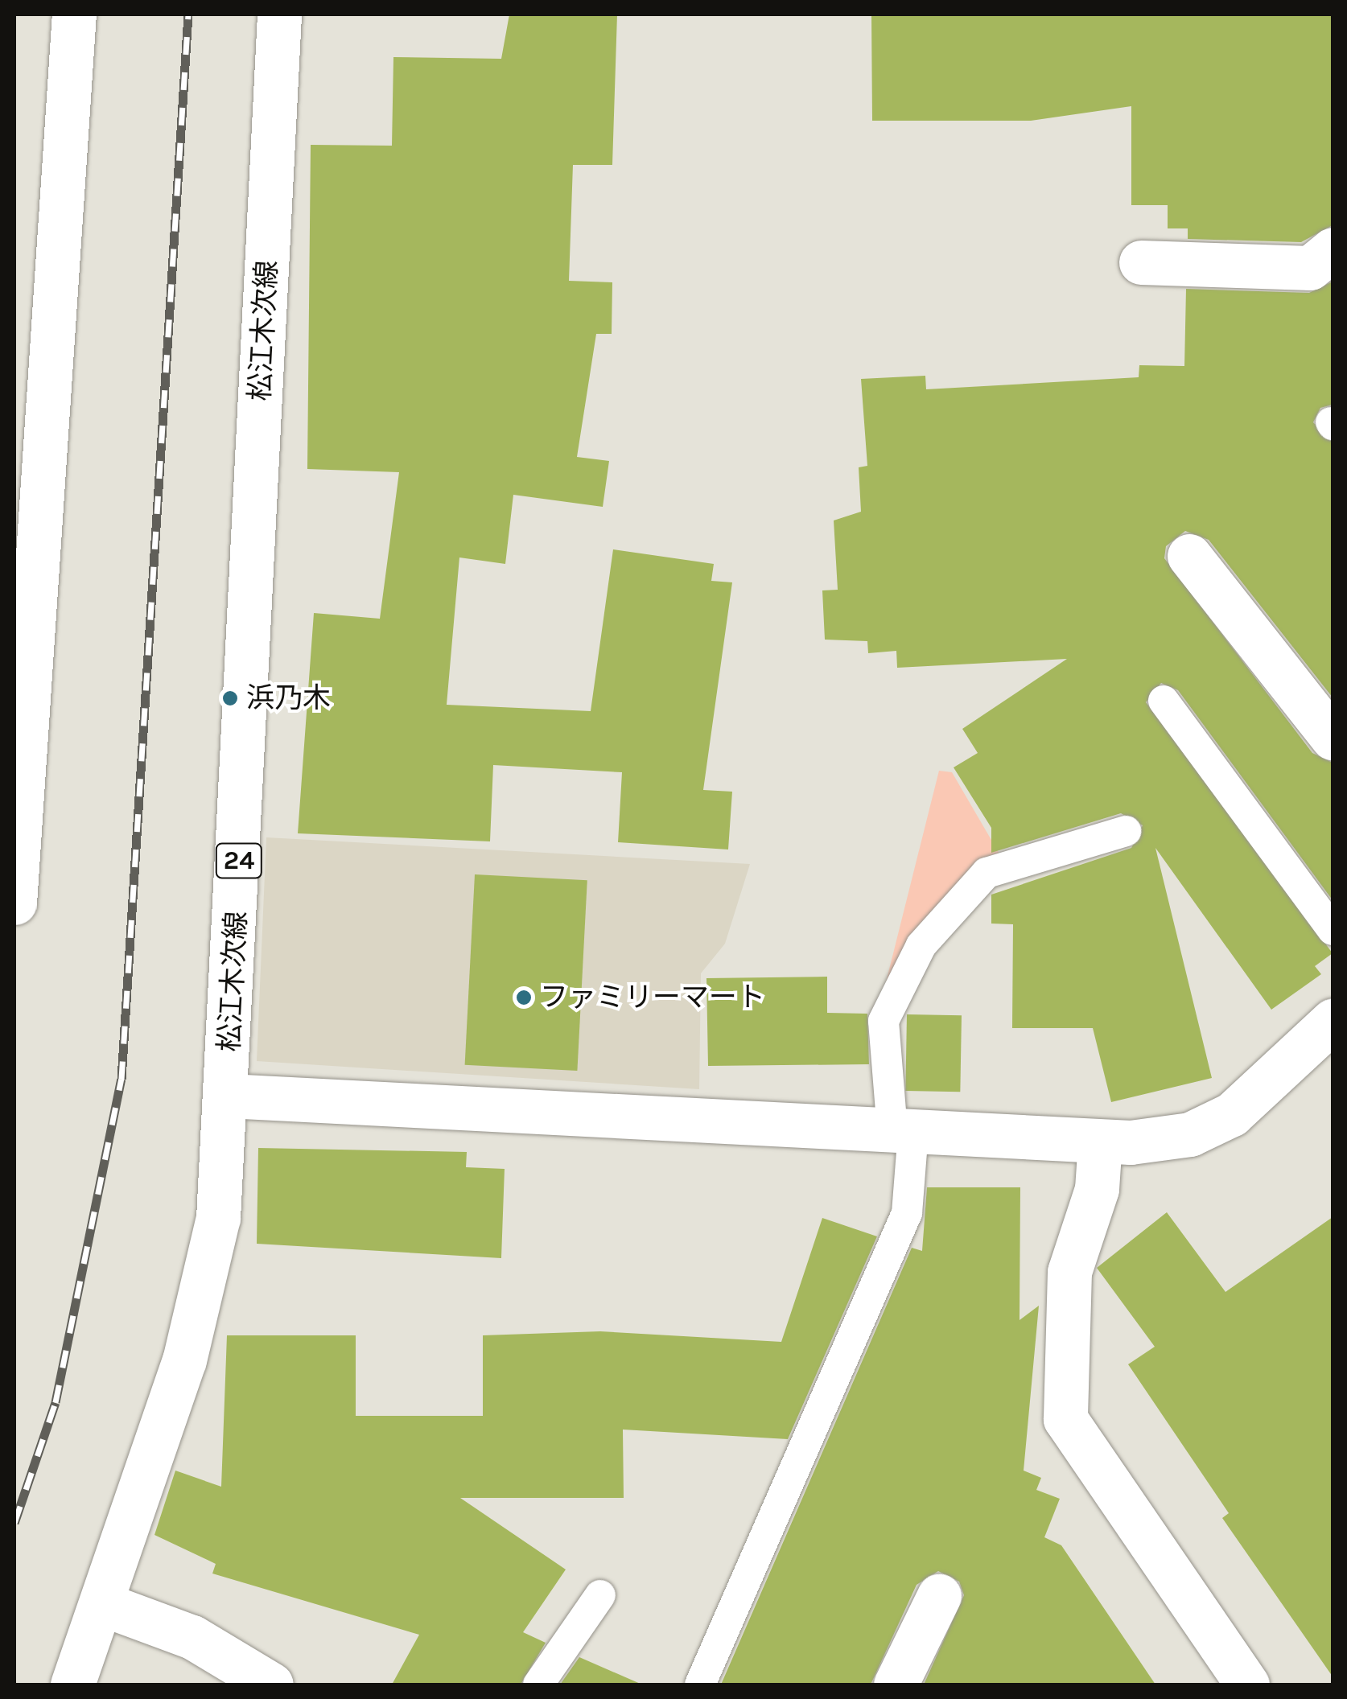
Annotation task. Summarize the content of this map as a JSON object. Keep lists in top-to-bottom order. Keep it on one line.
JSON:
{"streets":{"street":["松江木次線","24"]},"places":["浜乃木","ファミリーマート"]}
